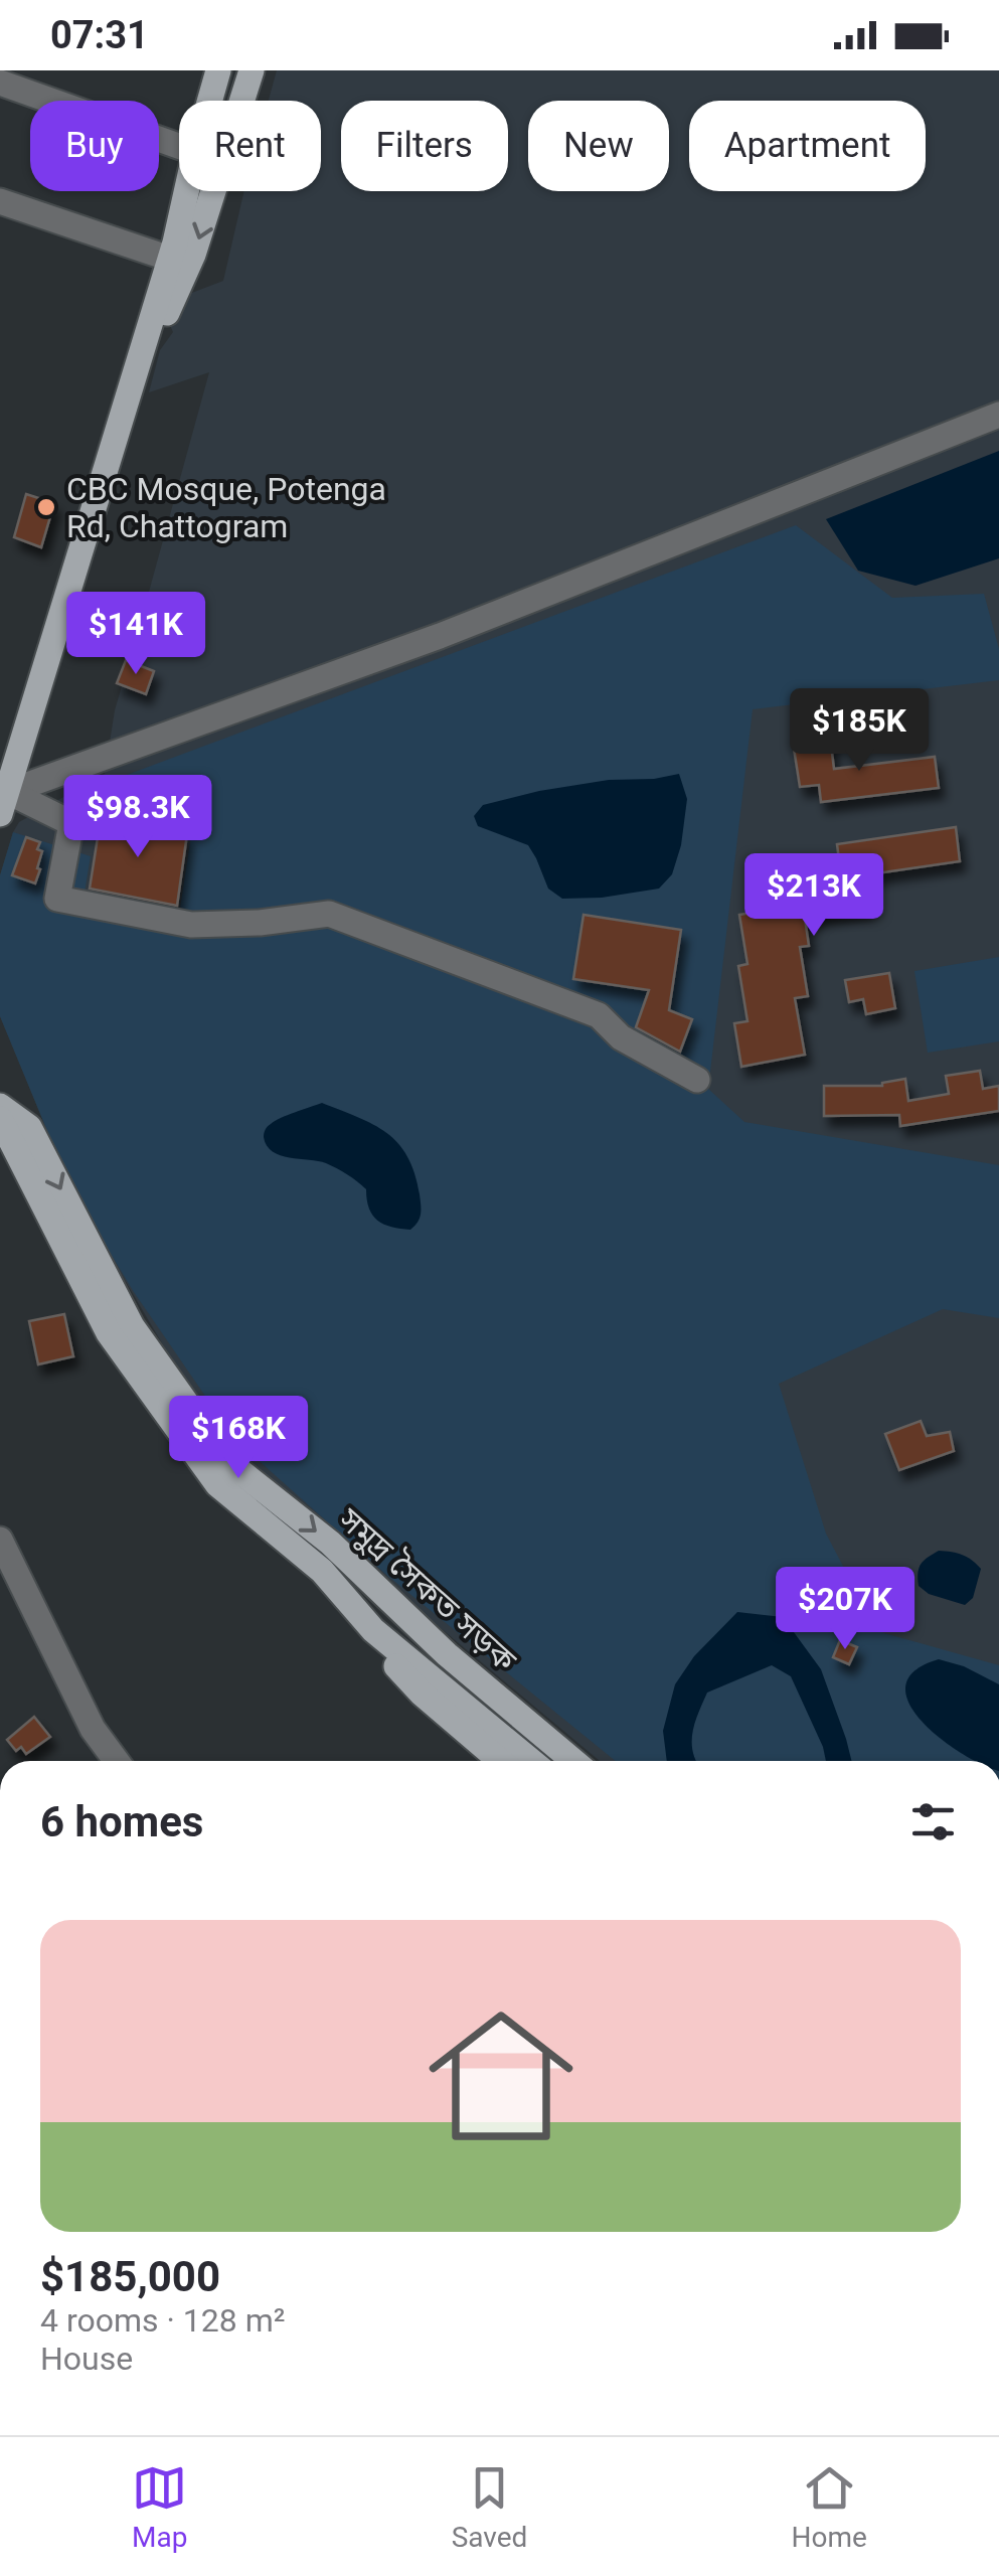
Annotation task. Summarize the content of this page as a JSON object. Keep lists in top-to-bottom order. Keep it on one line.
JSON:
{"streets":{"main road":["সমুদ্র সৈকত সড়ক"]},"places":["CBC Mosque, Potenga Rd, Chattogram"],"page":{"status":"07:31","chip":["Buy","Rent","Filters","New","Apartment"],"price":["$141K","$185K","$98.3K","$213K","$168K","$207K"],"heading":"6 homes","list":[{"name":"$185,000","note":"4 rooms · 128 m² · House"}],"tabs":["Map","Saved","Home"]}}
